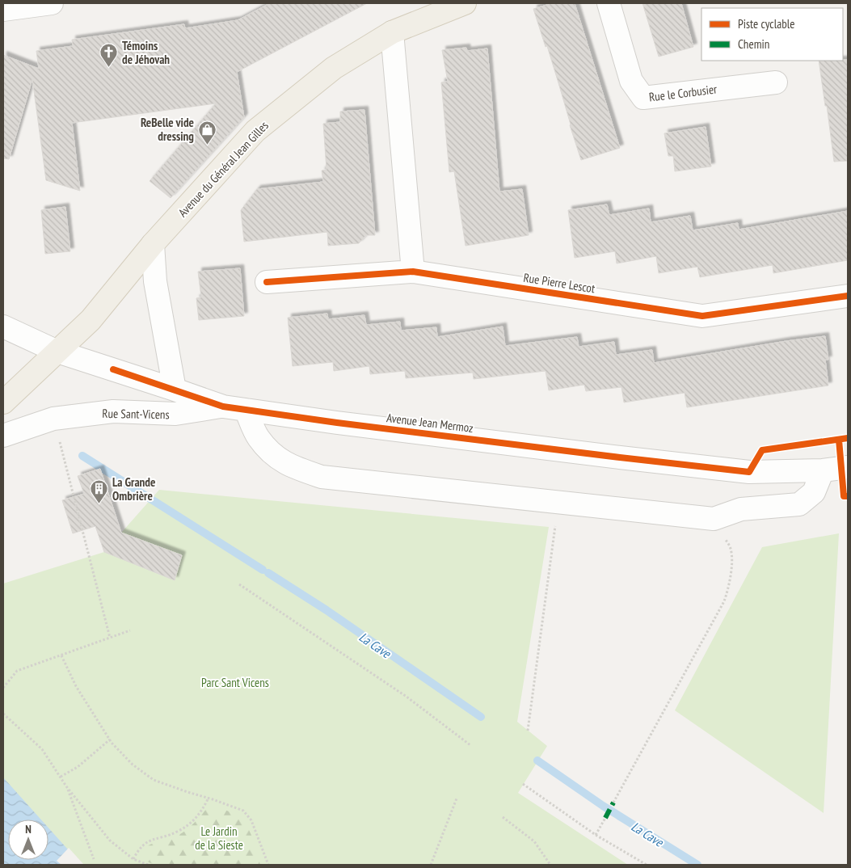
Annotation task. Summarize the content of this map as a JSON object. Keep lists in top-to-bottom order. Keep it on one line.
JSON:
{"streets":{"main road":["Avenue du Général Jean Gilles"],"street":["Rue le Corbusier","Rue Pierre Lescot","Rue Sant-Vicens","Avenue Jean Mermoz"]},"crossings":[["Avenue du Général Jean Gilles","Avenue Jean Mermoz"],["Rue Sant-Vicens","Avenue Jean Mermoz"]],"water":["La Cave"],"parks":["Parc Sant Vicens","Le Jardin de la Sieste"],"places":{"church":["Témoins de Jéhovah"],"shop":["ReBelle vide dressing"],"building":["La Grande Ombrière"]},"legend":["Piste cyclable","Chemin"],"north":"top"}
